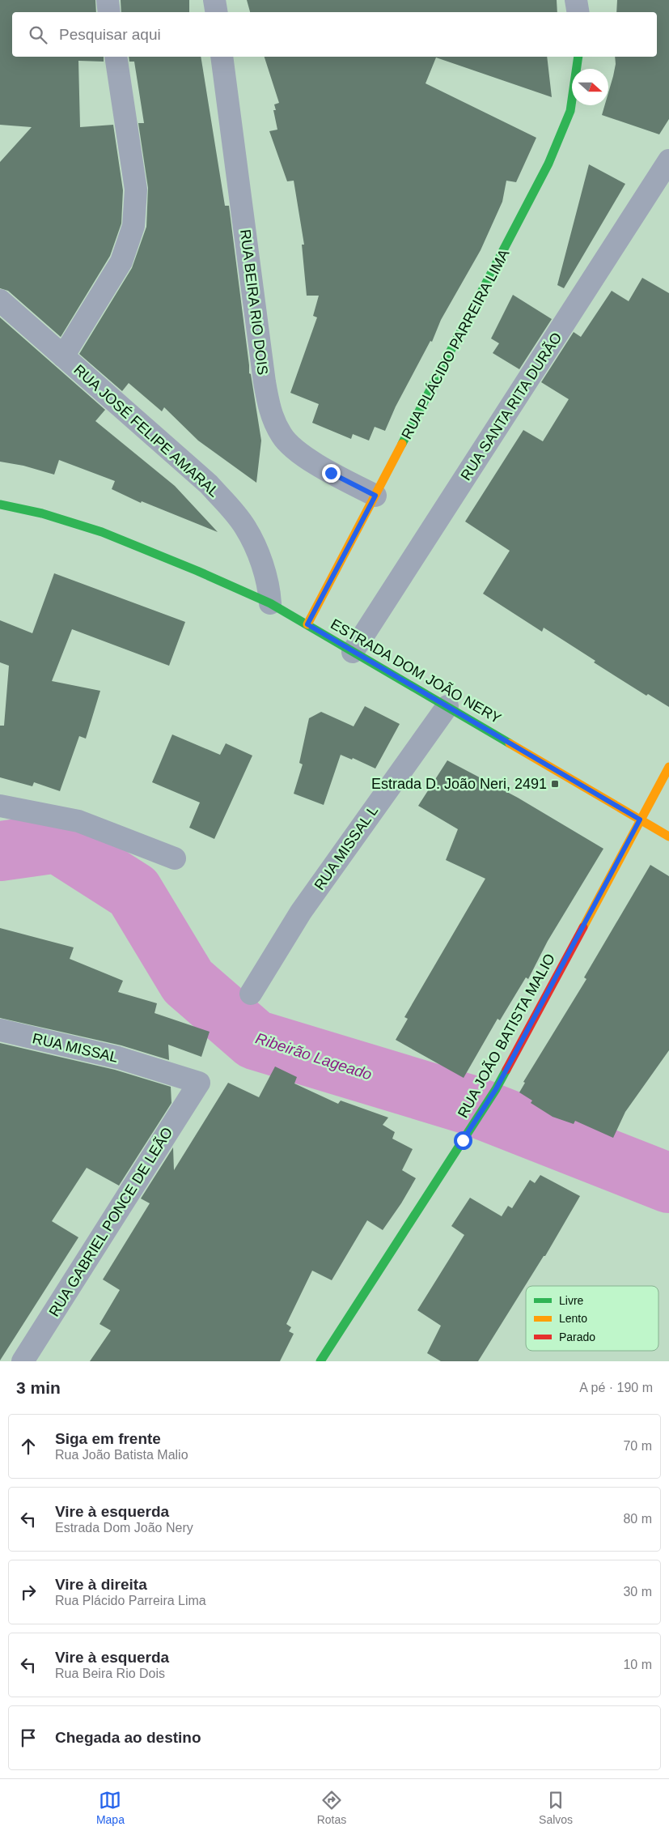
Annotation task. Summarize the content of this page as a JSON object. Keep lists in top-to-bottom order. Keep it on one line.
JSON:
{"streets":{"street":["RUA BEIRA RIO DOIS","RUA PLÁCIDO PARREIRA LIMA","RUA SANTA RITA DURÃO","RUA JOSÉ FELIPE AMARAL","ESTRADA DOM JOÃO NERY","RUA MISSAL L","RUA JOÃO BATISTA MALIO","RUA MISSAL","RUA GABRIEL PONCE DE LEÃO"]},"crossings":[["RUA BEIRA RIO DOIS","RUA PLÁCIDO PARREIRA LIMA"],["RUA PLÁCIDO PARREIRA LIMA","ESTRADA DOM JOÃO NERY"],["RUA SANTA RITA DURÃO","ESTRADA DOM JOÃO NERY"],["RUA JOSÉ FELIPE AMARAL","ESTRADA DOM JOÃO NERY"],["ESTRADA DOM JOÃO NERY","RUA MISSAL L"],["ESTRADA DOM JOÃO NERY","RUA JOÃO BATISTA MALIO"],["RUA MISSAL","RUA GABRIEL PONCE DE LEÃO"]],"water":["Ribeirão Lageado"],"places":{"transit":["Estrada D. João Neri, 2491"]},"legend":["Livre","Lento","Parado"],"north":"right","page":{"search":"Pesquisar aqui","heading":["3 min","A pé · 190 m"],"list":[["Siga em frente","Rua João Batista Malio","70 m"],["Vire à esquerda","Estrada Dom João Nery","80 m"],["Vire à direita","Rua Plácido Parreira Lima","30 m"],["Vire à esquerda","Rua Beira Rio Dois","10 m"],"Chegada ao destino"],"nav":["Mapa","Rotas","Salvos"]}}
